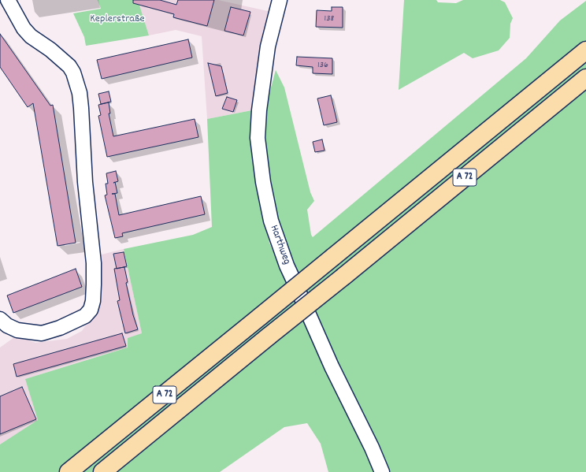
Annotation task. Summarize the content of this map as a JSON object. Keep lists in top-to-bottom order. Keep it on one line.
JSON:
{"streets":{"highway":["A 72"],"street":["Harthweg"]},"parks":["Keplerstraße"],"house_numbers":["138","136"]}
